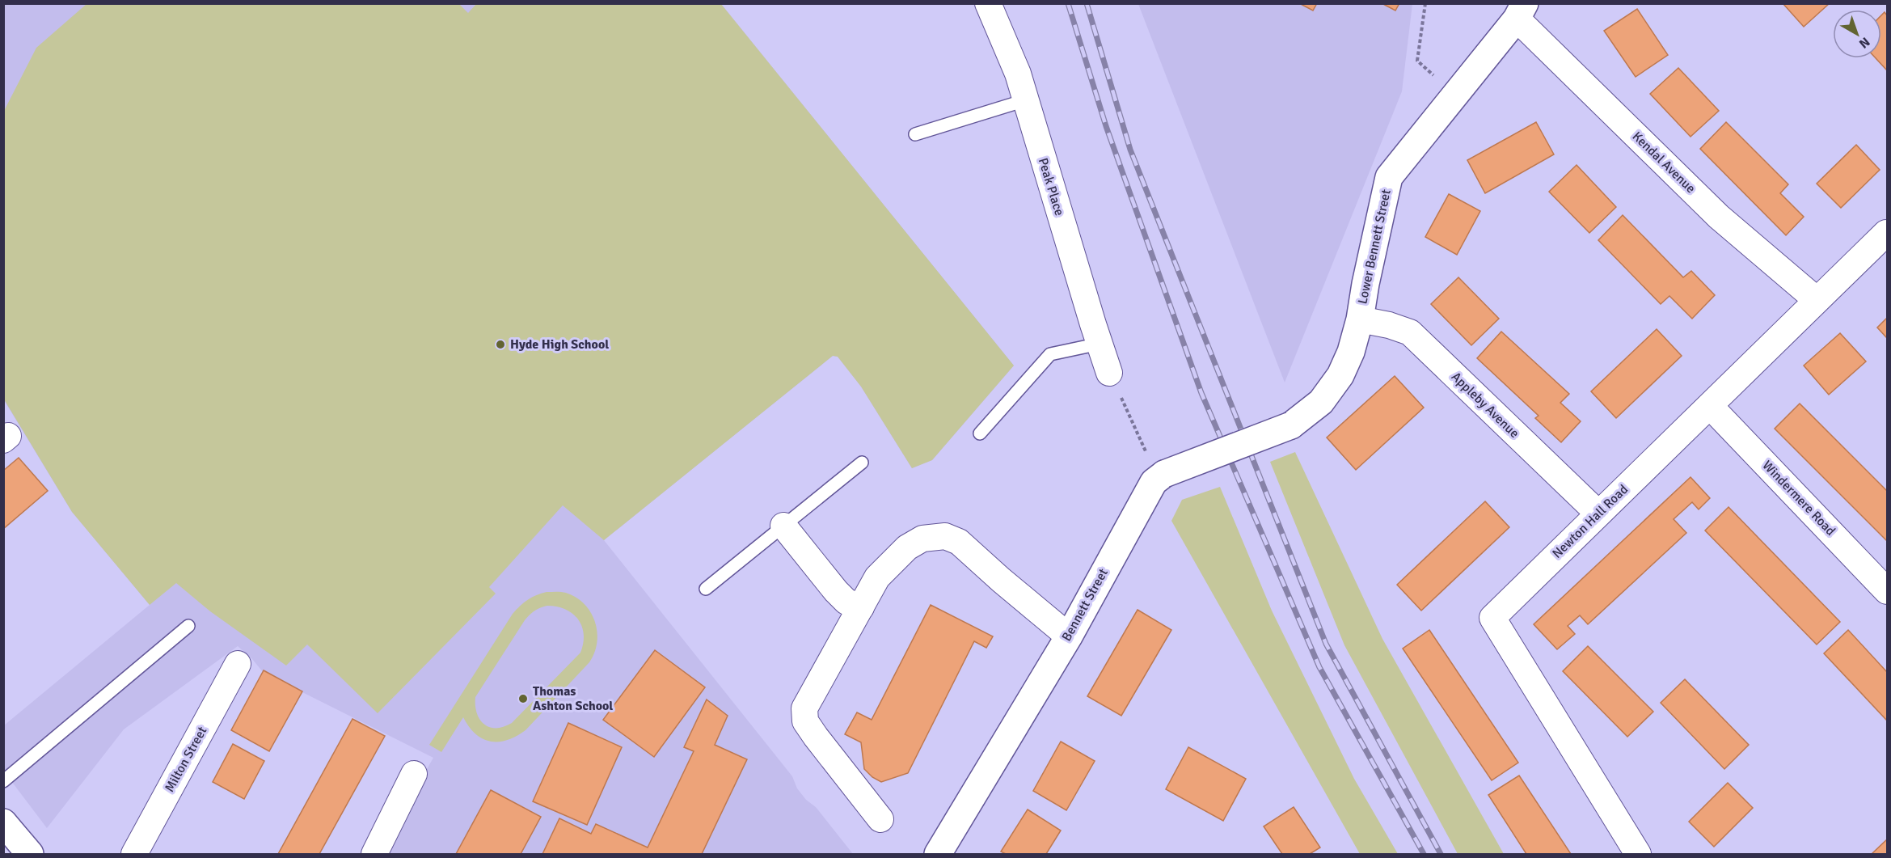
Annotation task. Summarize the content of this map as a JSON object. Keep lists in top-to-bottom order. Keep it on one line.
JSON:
{"streets":{"street":["Kendal Avenue","Peak Place","Lower Bennett Street","Appleby Avenue","Windermere Road","Newton Hall Road","Bennett Street","Milton Street"]},"crossings":[["Kendal Avenue","Lower Bennett Street"],["Kendal Avenue","Newton Hall Road"],["Lower Bennett Street","Appleby Avenue"],["Lower Bennett Street","Bennett Street"],["Appleby Avenue","Newton Hall Road"],["Windermere Road","Newton Hall Road"]],"places":["Hyde High School","Thomas Ashton School"],"north":"bottom right"}
